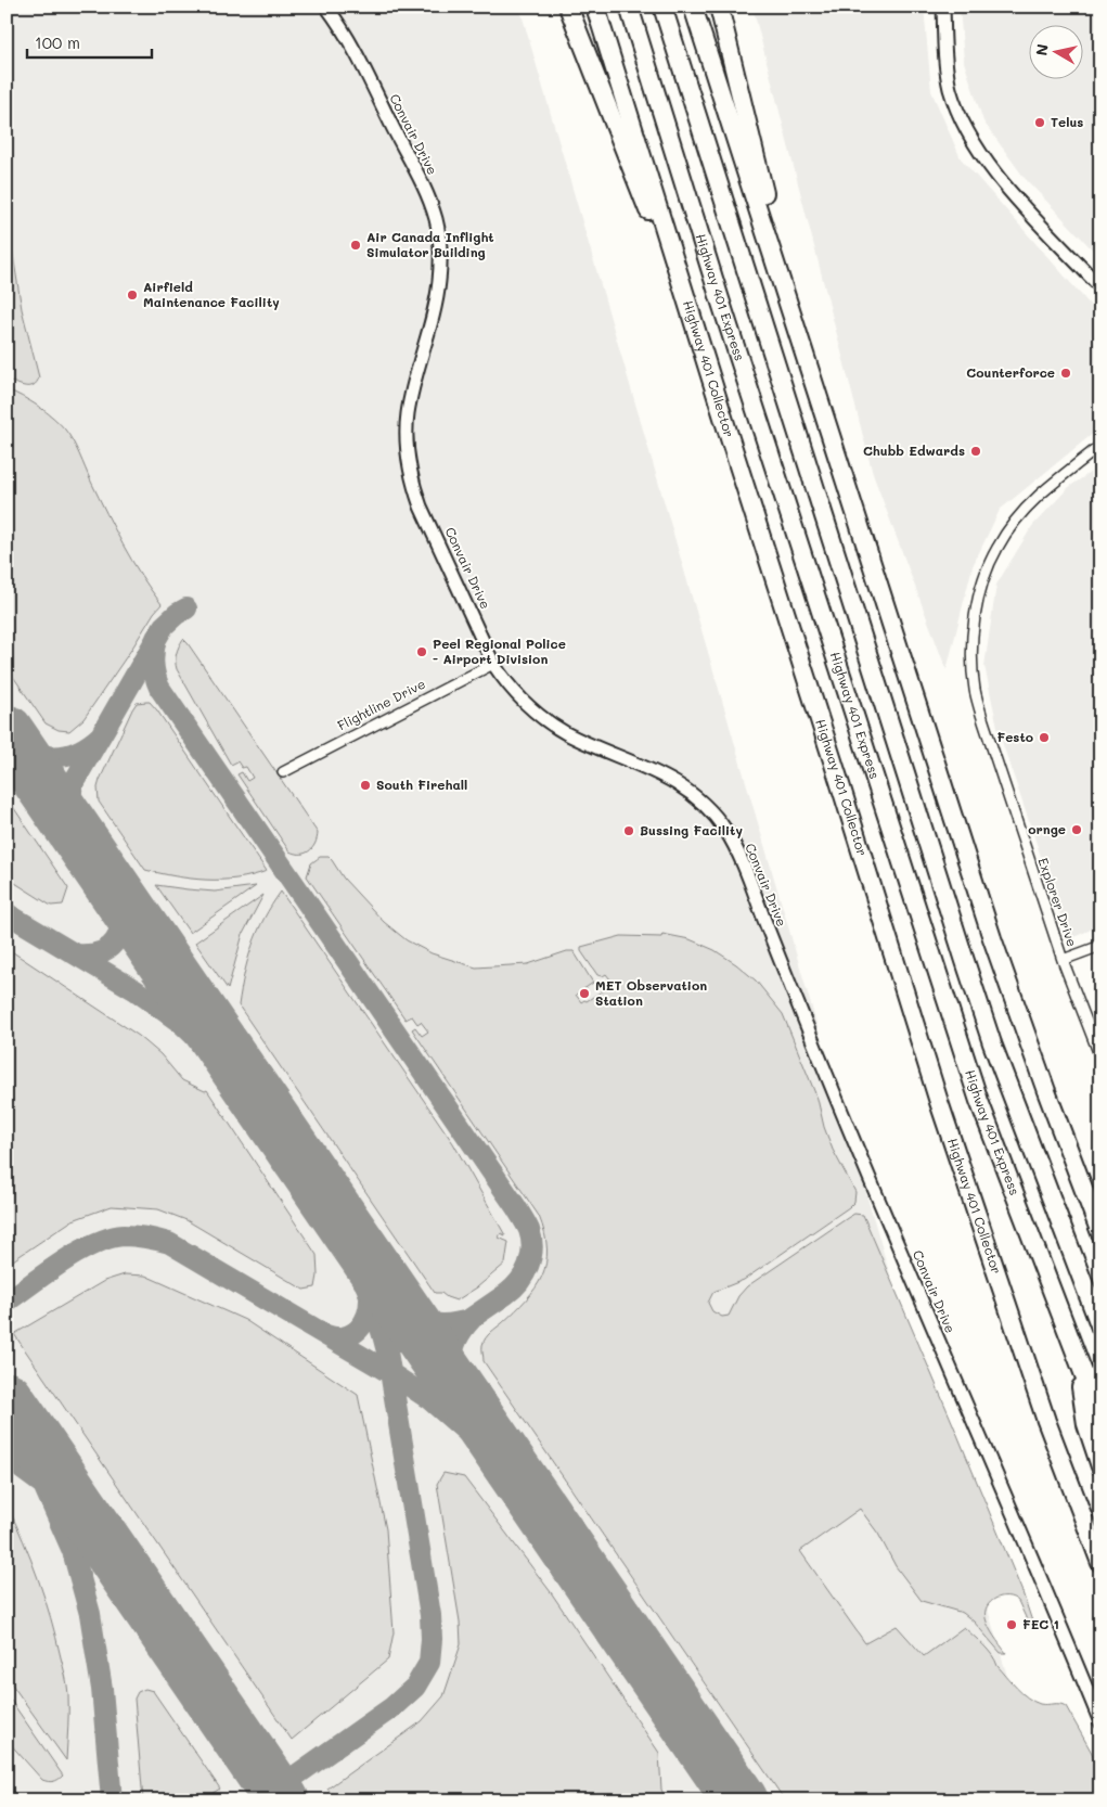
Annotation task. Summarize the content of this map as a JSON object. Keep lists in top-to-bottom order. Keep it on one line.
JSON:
{"streets":{"highway":["Highway 401 Express","Highway 401 Collector"],"street":["Convair Drive","Flightline Drive","Explorer Drive"]},"crossings":[["Convair Drive","Flightline Drive"]],"places":["Telus","Air Canada Inflight Simulator Building","Airfield Maintenance Facility","Counterforce","Chubb Edwards","Peel Regional Police - Airport Division","Festo","South Firehall","ornge","Bussing Facility","MET Observation Station","FEC 1"],"scale_bar":"100 m","north":"left"}
